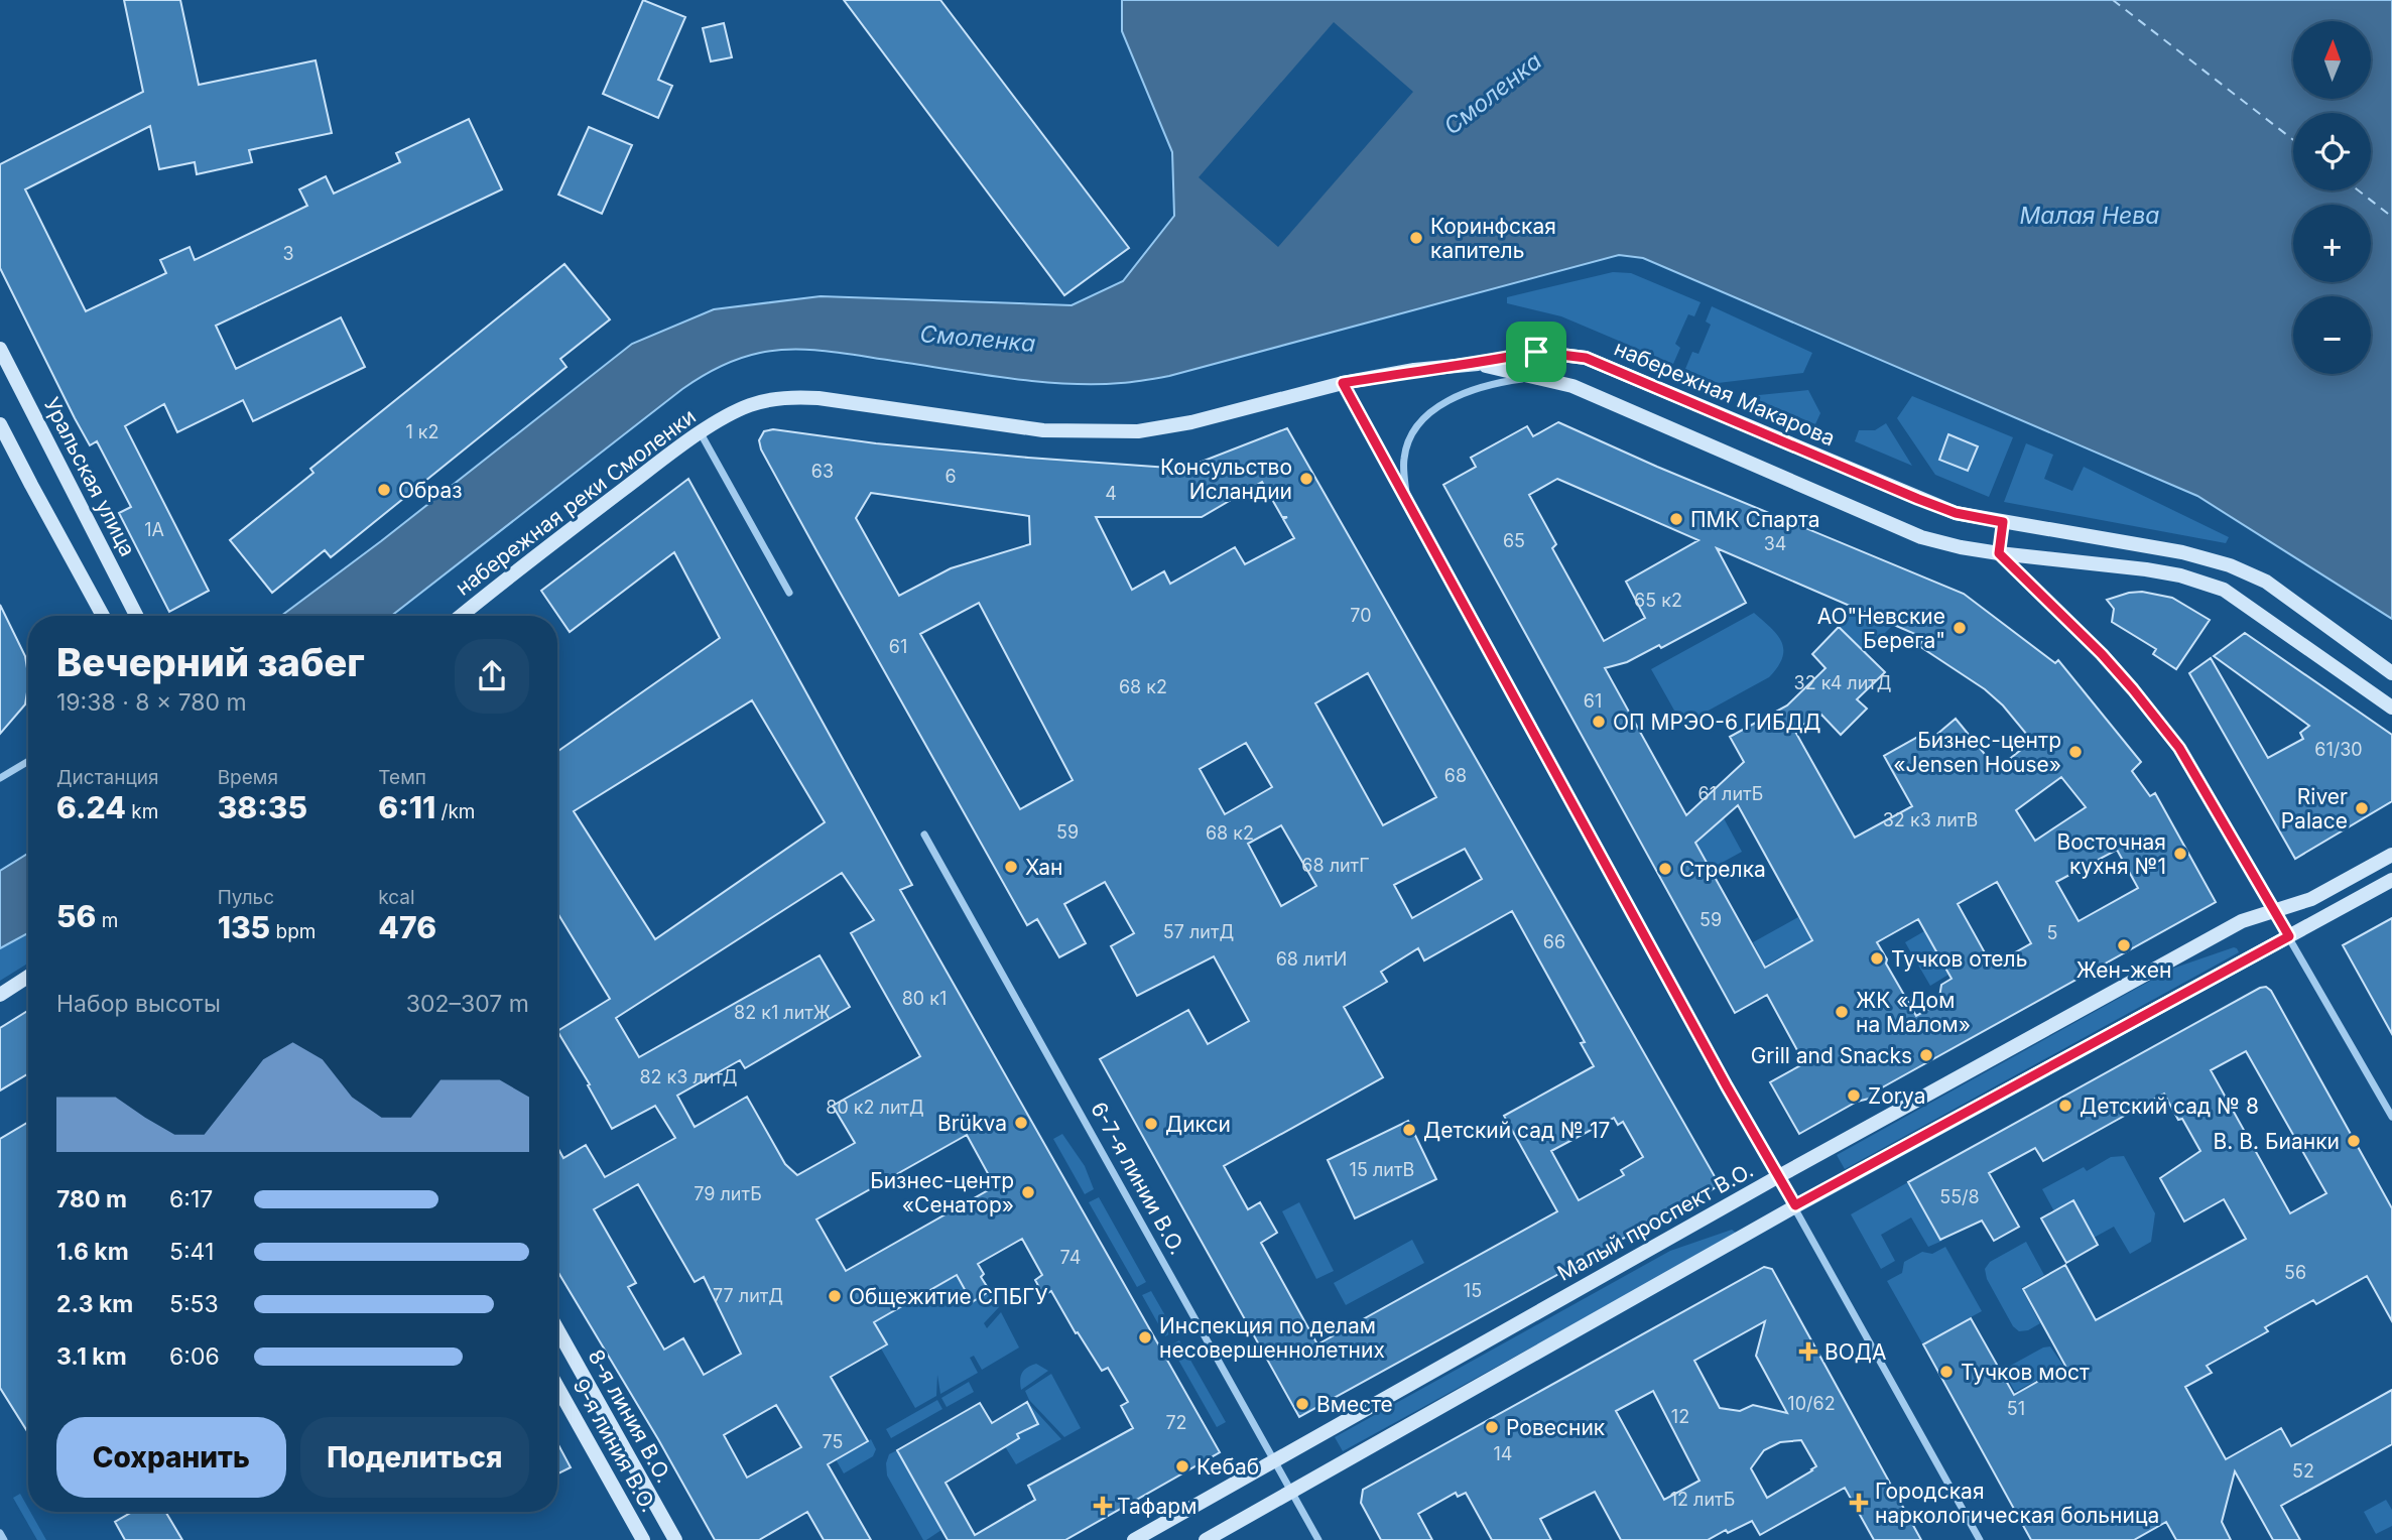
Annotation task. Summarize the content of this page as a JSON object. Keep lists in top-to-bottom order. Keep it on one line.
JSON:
{"streets":{"main road":["набережная Макарова","Уральская улица","набережная реки Смоленки","Малый проспект В.О.","8-я линия В.О.","9-я линия В.О."],"street":["6-7-я линии В.О."]},"crossings":[["набережная Макарова","набережная реки Смоленки"],["6-7-я линии В.О.","Малый проспект В.О."]],"water":["Смоленка","Малая Нева"],"places":{"other":["Коринфская капитель","Консульство Исландии","Образ","ПМК Спарта","АО\"Невские Берега\"","ОП МРЭО-6 ГИБДД","Бизнес-центр «Jensen House»","River Palace","Восточная кухня №1","Хан","Стрелка","Жен-жен","Тучков отель","ЖК «Дом на Малом»","Grill and Snacks","Zorya","Детский сад № 8","Brükva","Дикси","Детский сад № 17","В. В. Бианки","Бизнес-центр «Сенатор»","Общежитие СПБГУ","Инспекция по делам несовершеннолетних","Тучков мост","Вместе","Ровесник","Кебаб"],"health":["ВОДА","Городская наркологическая больница","Тафарм"]},"house_numbers":["3","1 к2","63","6","4","1А","65","34","65 к2","70","61","32 к4 литД","68 к2","61","61/30","68","61 литБ","32 к3 литВ","59","68 к2","68 литГ","59","57 литД","5","66","68 литИ","80 к1","82 к1 литЖ","82 к3 литД","80 к2 литД","15 литВ","79 литБ","55/8","74","56","15","77 литД","10/62","51","12","72","75","14","52","12 литБ"],"north":"top","page":{"map_buttons":["+","−"],"heading":["Вечерний забег","19:38 · 8 × 780 m"],"stats":[["Дистанция","6.24 km"],["Время","38:35"],["Темп","6:11 /km"],["56 m"],["Пульс","135 bpm"],["kcal","476"]],"chart":["Набор высоты","302–307 m"],"list":[{"name":"780 m","note":"6:17"},{"name":"1.6 km","note":"5:41"},{"name":"2.3 km","note":"5:53"},{"name":"3.1 km","note":"6:06"}],"buttons":["Сохранить","Поделиться"]}}
